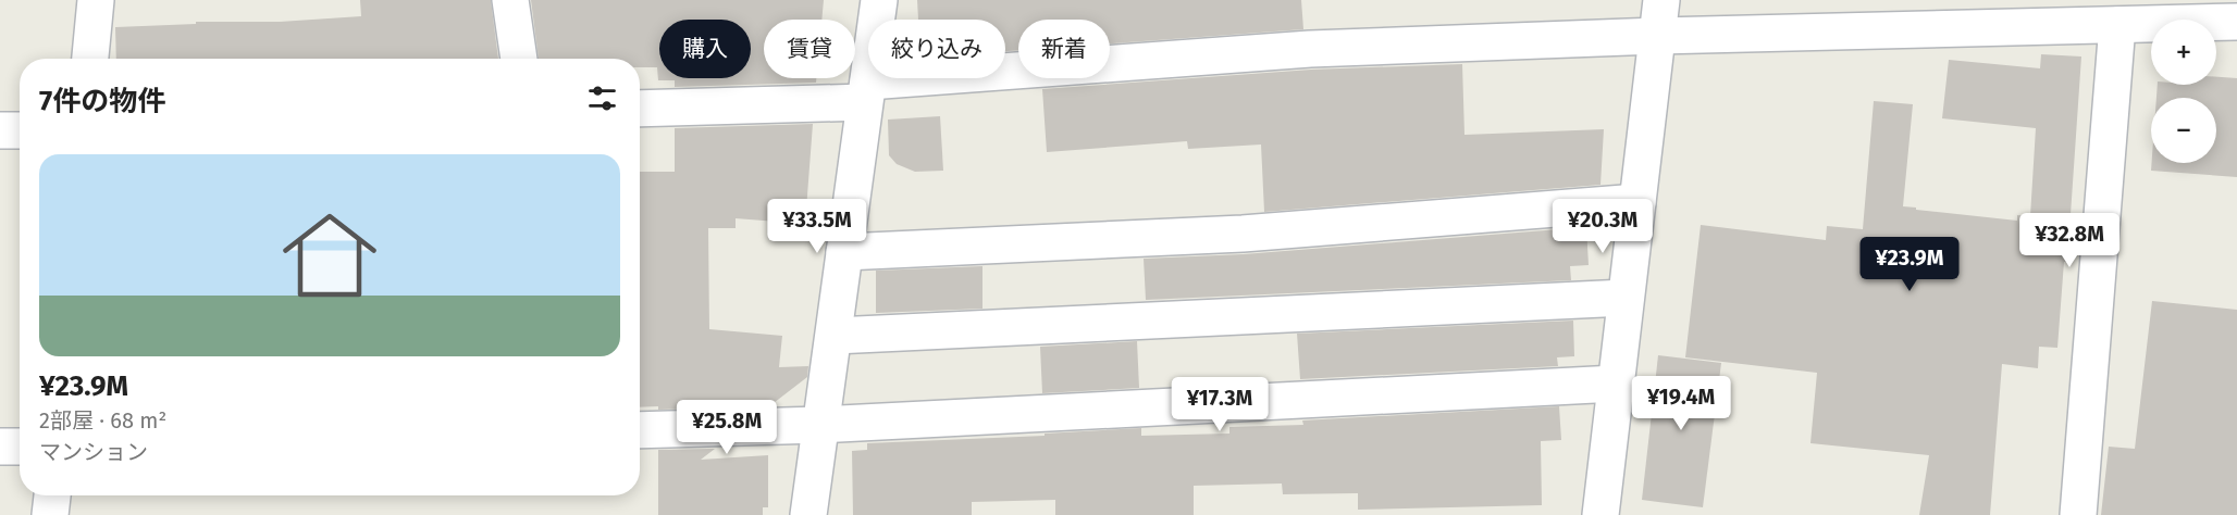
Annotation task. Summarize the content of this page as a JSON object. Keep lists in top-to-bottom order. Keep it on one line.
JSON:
{"page":{"map_buttons":["+","−"],"chip":["購入","賃貸","絞り込み","新着"],"heading":"7件の物件","list":[{"name":"¥23.9M","note":"2部屋 · 68 m² · マンション"}],"price":["¥33.5M","¥20.3M","¥32.8M","¥23.9M","¥19.4M","¥17.3M","¥25.8M"]}}
